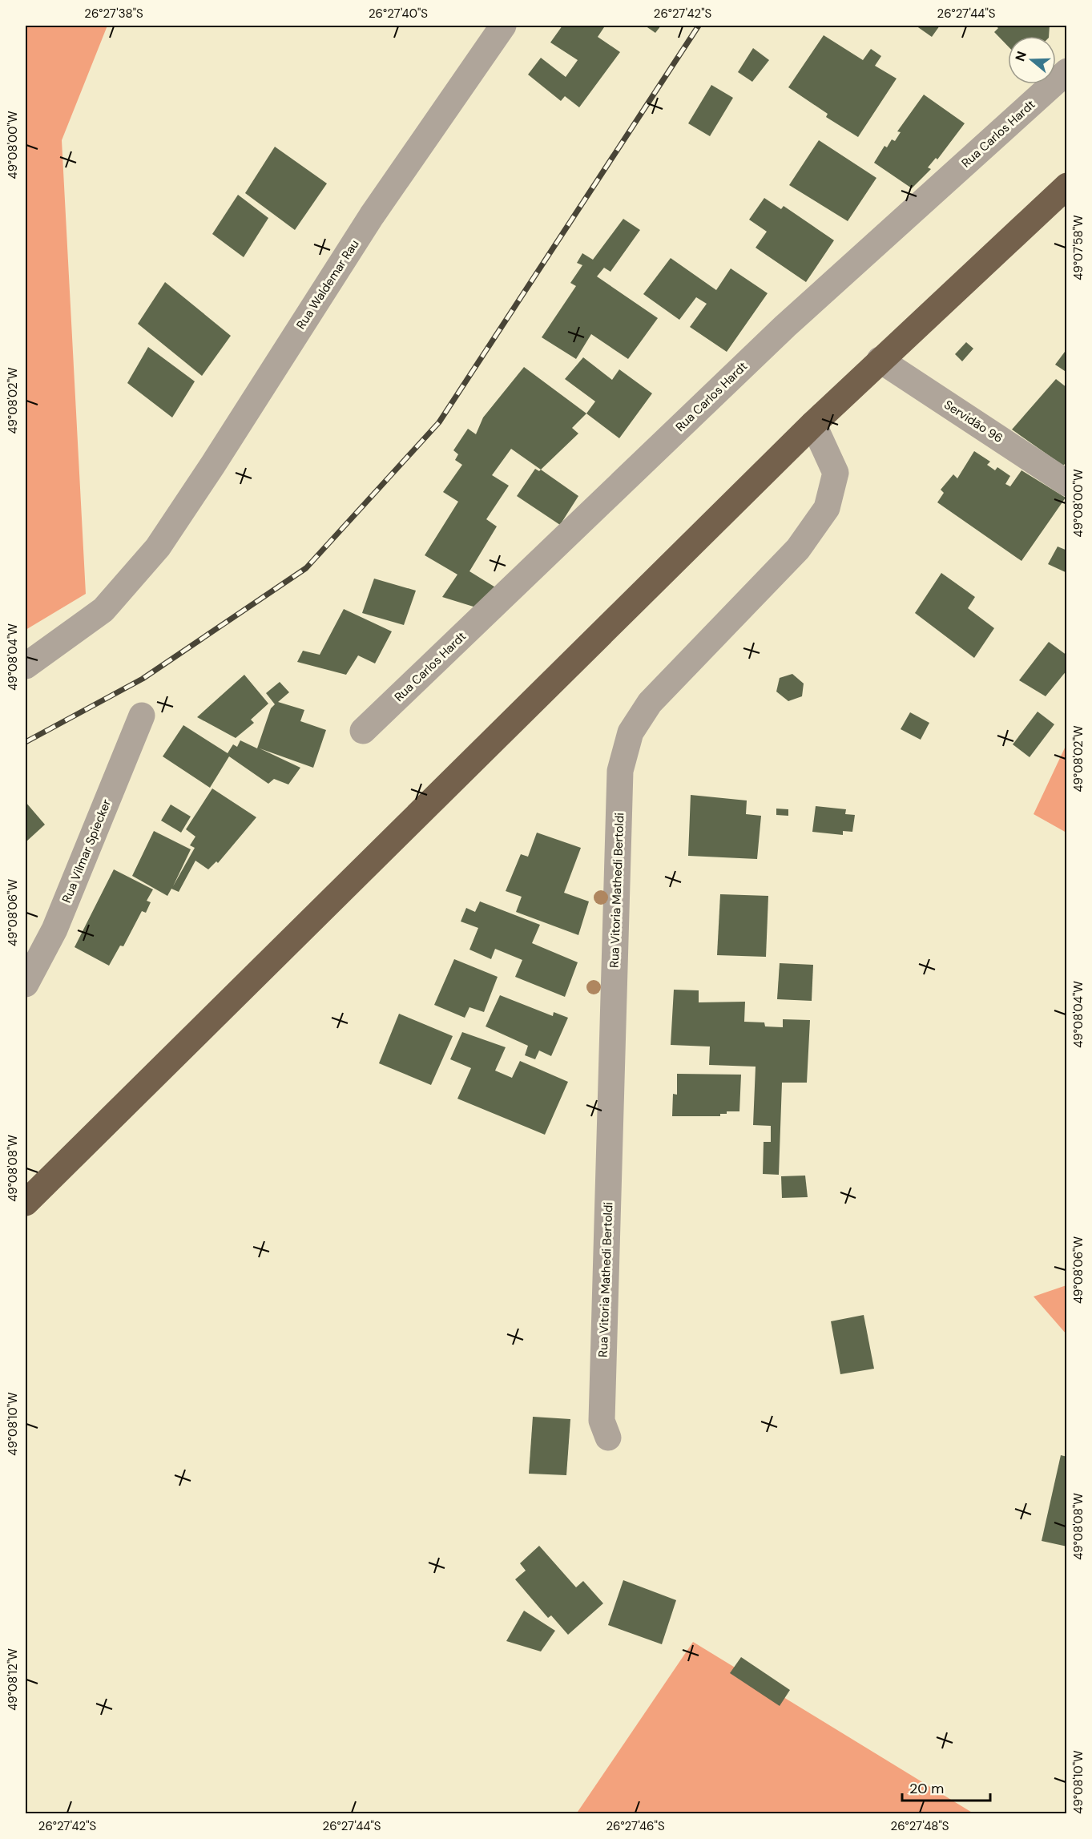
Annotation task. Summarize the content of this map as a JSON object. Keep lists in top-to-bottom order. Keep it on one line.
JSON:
{"streets":{"street":["Rua Carlos Hardt","Rua Waldemar Rau","Servidão 96","Rua Vilmar Spiecker","Rua Vitoria Mathedi Bertoldi"]},"scale_bar":"20 m","north":"left","coordinates":["26°27'38\"S","26°27'40\"S","26°27'42\"S","26°27'44\"S","49°08'00\"W","49°07'58\"W","49°08'02\"W","49°08'04\"W","49°08'06\"W","49°08'08\"W","49°08'10\"W","49°08'12\"W","26°27'46\"S","26°27'48\"S"]}
